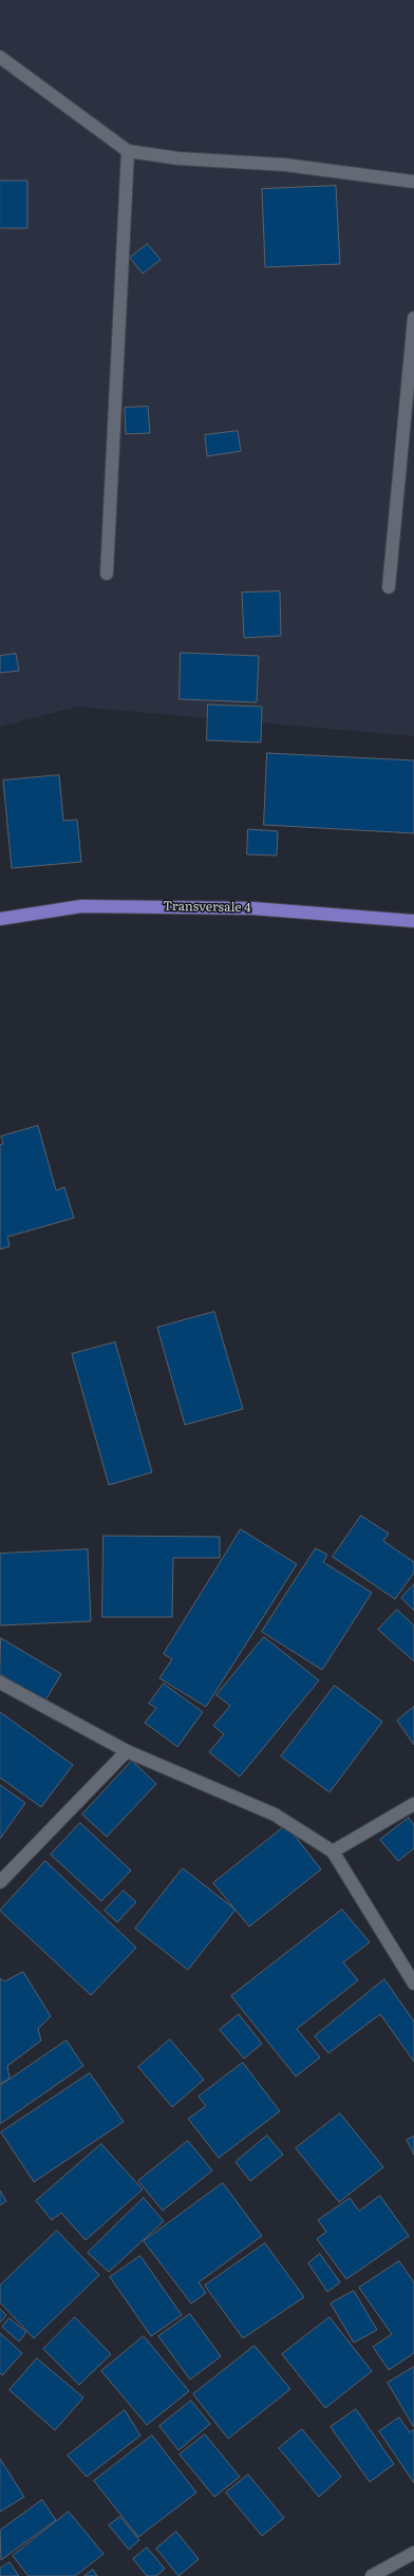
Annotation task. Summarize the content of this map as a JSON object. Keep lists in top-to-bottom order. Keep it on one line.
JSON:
{"streets":{"main road":["Transversale 4"]}}
